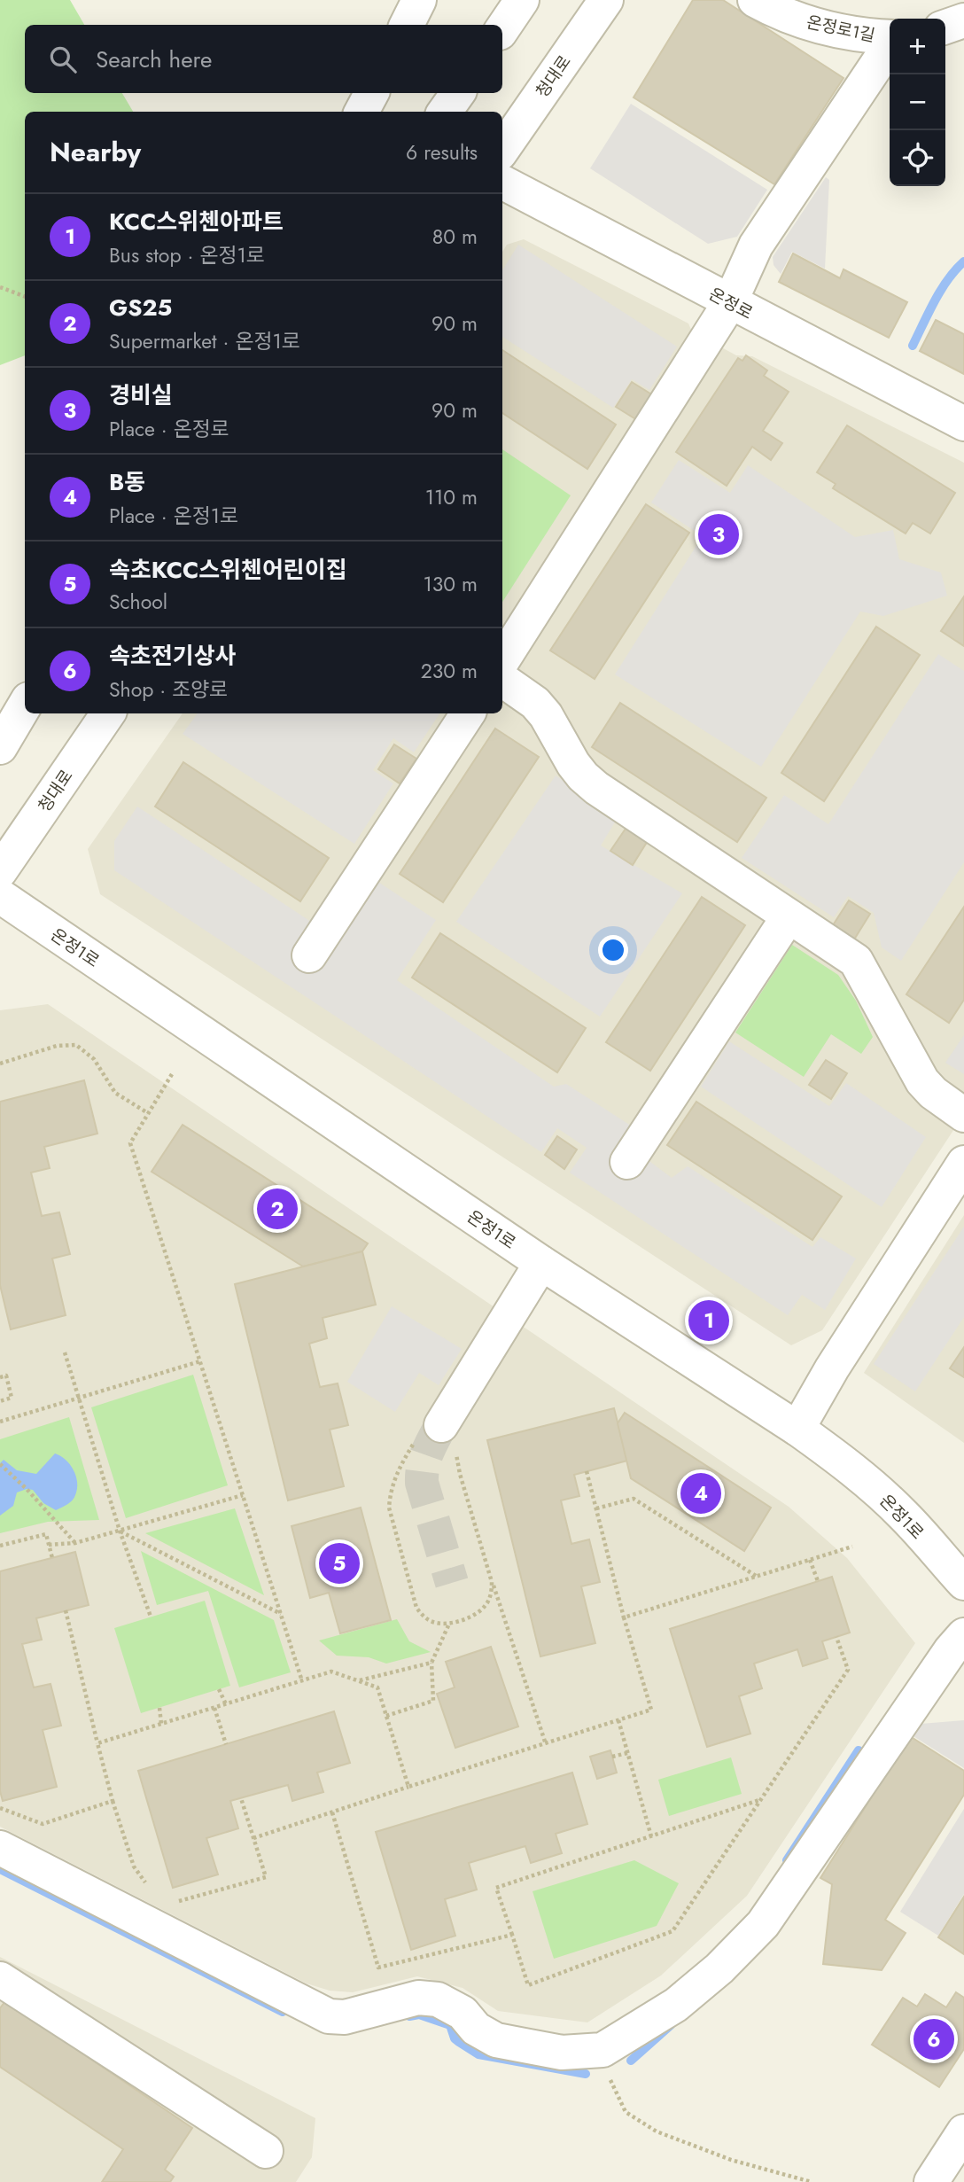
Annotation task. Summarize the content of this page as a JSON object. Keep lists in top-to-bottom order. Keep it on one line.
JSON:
{"streets":{"street":["온정로1길","청대로","온정로","온정1로"]},"page":{"map_buttons":["+","−"],"search":"Search here","heading":["Nearby","6 results"],"list":[{"mark":"1","name":"KCC스위첸아파트","note":"Bus stop · 온정1로","value":"80 m"},{"mark":"2","name":"GS25","note":"Supermarket · 온정1로","value":"90 m"},{"mark":"3","name":"경비실","note":"Place · 온정로","value":"90 m"},{"mark":"4","name":"B동","note":"Place · 온정1로","value":"110 m"},{"mark":"5","name":"속초KCC스위첸어린이집","note":"School","value":"130 m"},{"mark":"6","name":"속초전기상사","note":"Shop · 조양로","value":"230 m"}],"pins":["3","2","1","4","5","6"]}}
